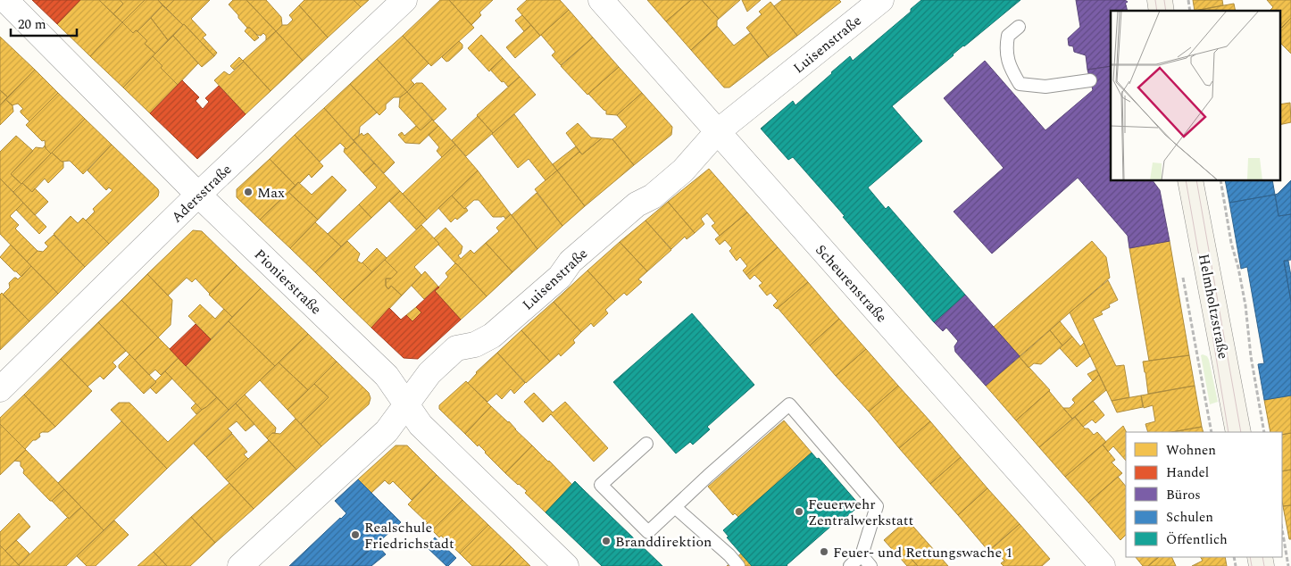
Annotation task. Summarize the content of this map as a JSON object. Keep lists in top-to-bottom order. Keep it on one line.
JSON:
{"streets":{"street":["Luisenstraße","Adersstraße","Pionierstraße","Scheurenstraße","Helmholtzstraße"]},"crossings":[["Luisenstraße","Pionierstraße"],["Luisenstraße","Scheurenstraße"],["Adersstraße","Pionierstraße"]],"places":["Max","Feuerwehr Zentralwerkstatt","Realschule Friedrichstadt","Branddirektion","Feuer- und Rettungswache 1"],"legend":["Wohnen","Handel","Büros","Schulen","Öffentlich"],"scale_bar":"20 m"}
